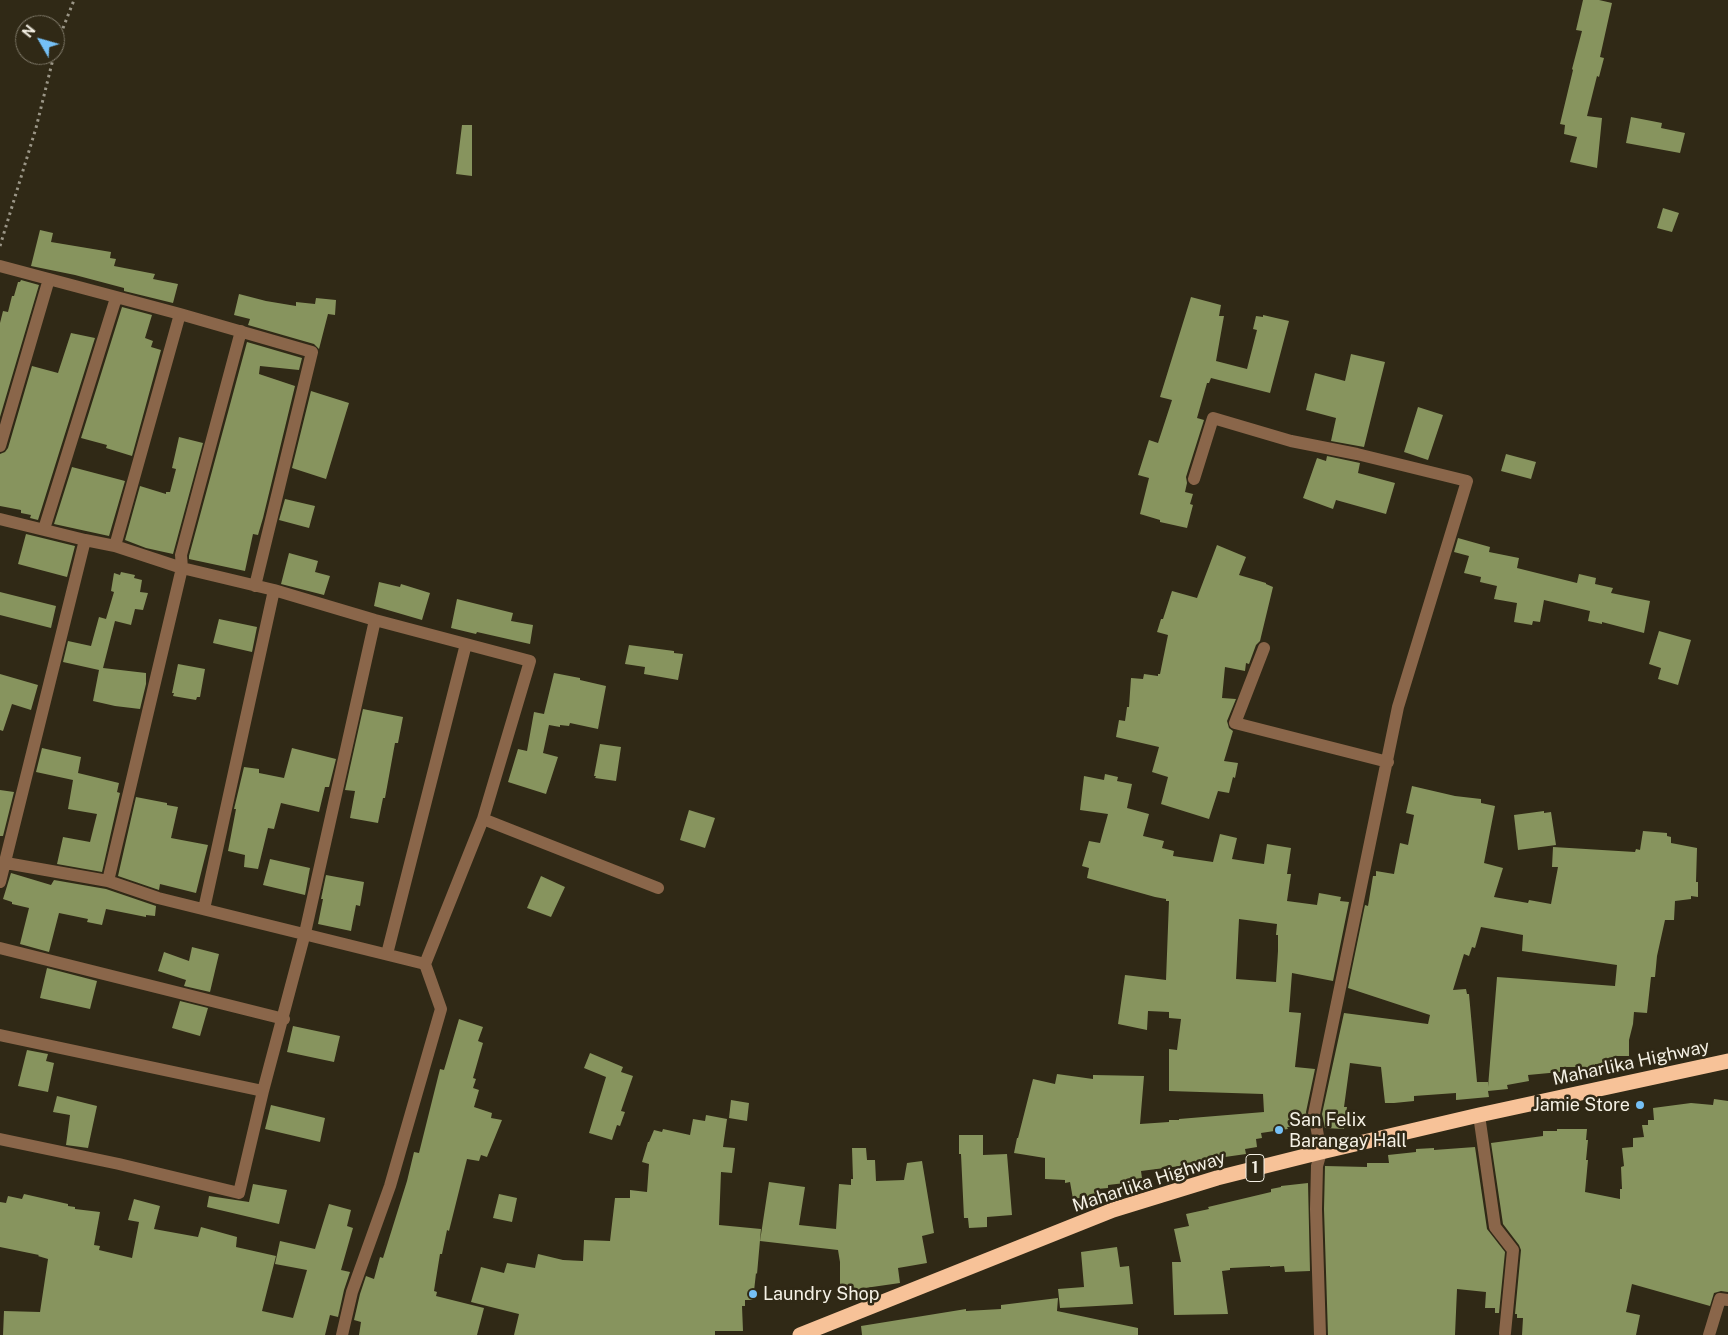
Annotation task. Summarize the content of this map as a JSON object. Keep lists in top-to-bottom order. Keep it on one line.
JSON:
{"streets":{"highway":["Maharlika Highway","1"]},"places":["Jamie Store","San Felix Barangay Hall","Laundry Shop"],"north":"top left"}
